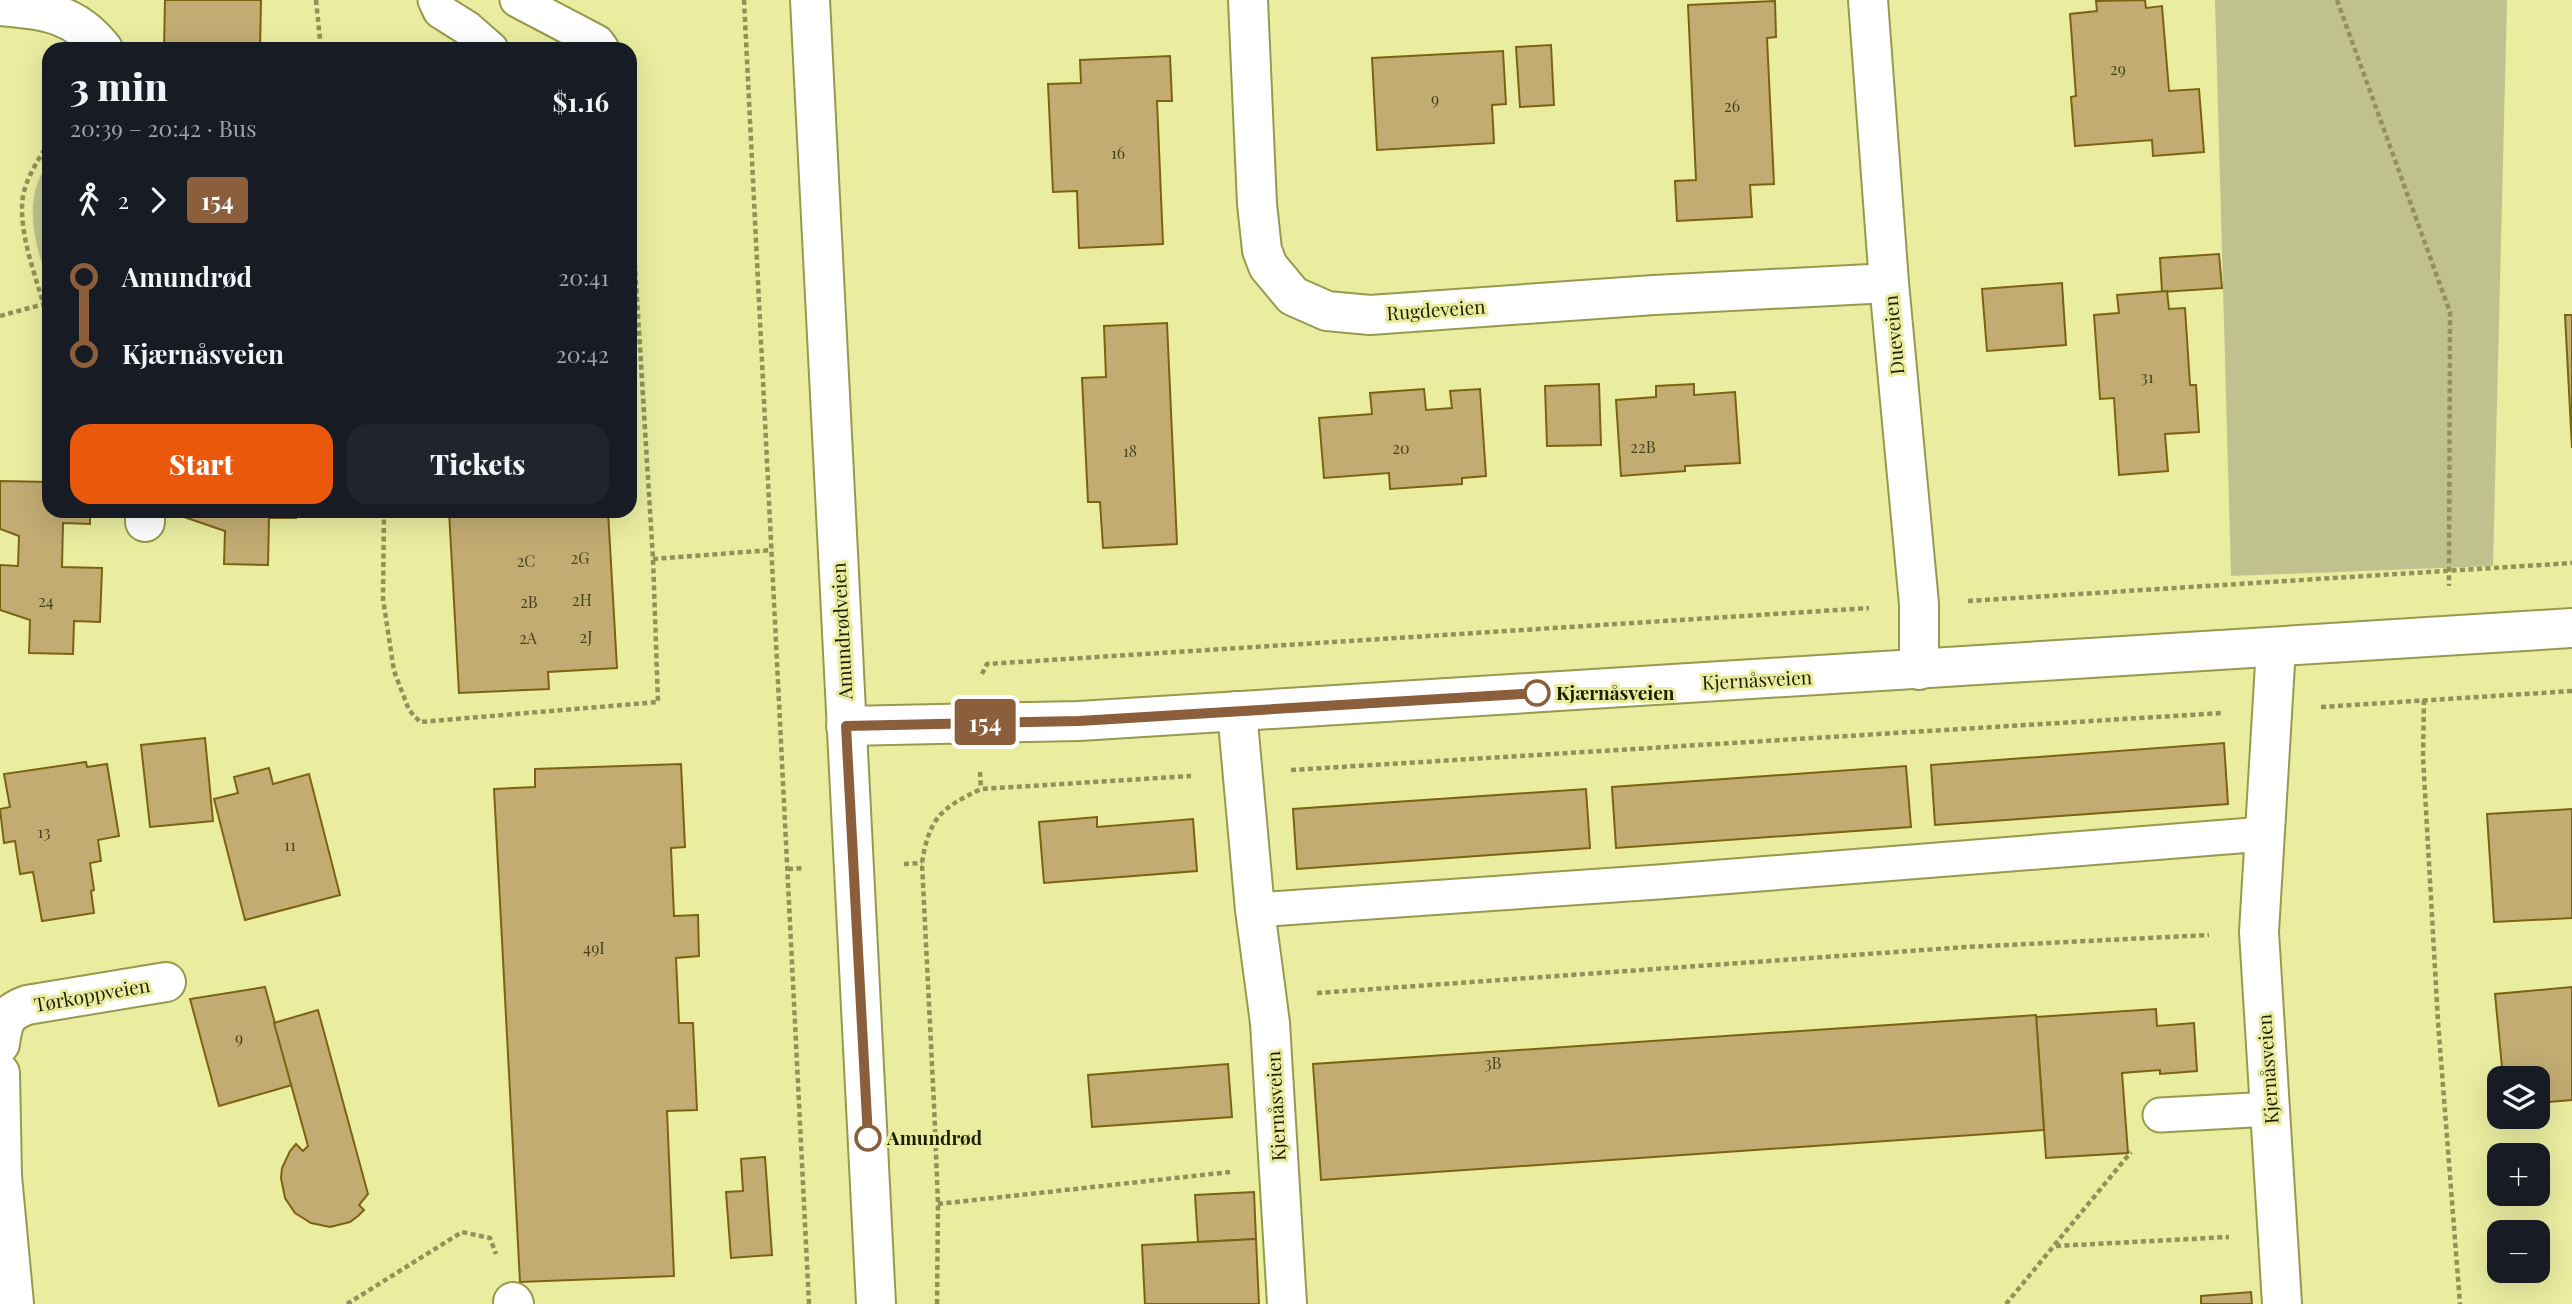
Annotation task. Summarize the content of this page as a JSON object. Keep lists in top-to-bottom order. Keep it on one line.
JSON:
{"streets":{"street":["Rugdeveien","Dueveien","Amundrødveien","Kjernåsveien","Tørkoppveien"]},"crossings":[["Rugdeveien","Dueveien"],["Dueveien","Kjernåsveien"],["Amundrødveien","Kjernåsveien"]],"places":["Kjærnåsveien","Amundrød"],"lines":["bus line 154"],"house_numbers":["29","9","26","16","31","22B","20","18","2G","2C","2H","24","2B","2J","2A","13","11","49I","9","3B"],"page":{"on_map":"154","heading":["3 min","20:39 – 20:42 · Bus","$1.16"],"legs":["2","154"],"list":[{"name":"Amundrød","value":"20:41"},{"name":"Kjærnåsveien","value":"20:42"}],"buttons":["Start","Tickets"],"map_buttons":["+","−"]}}
